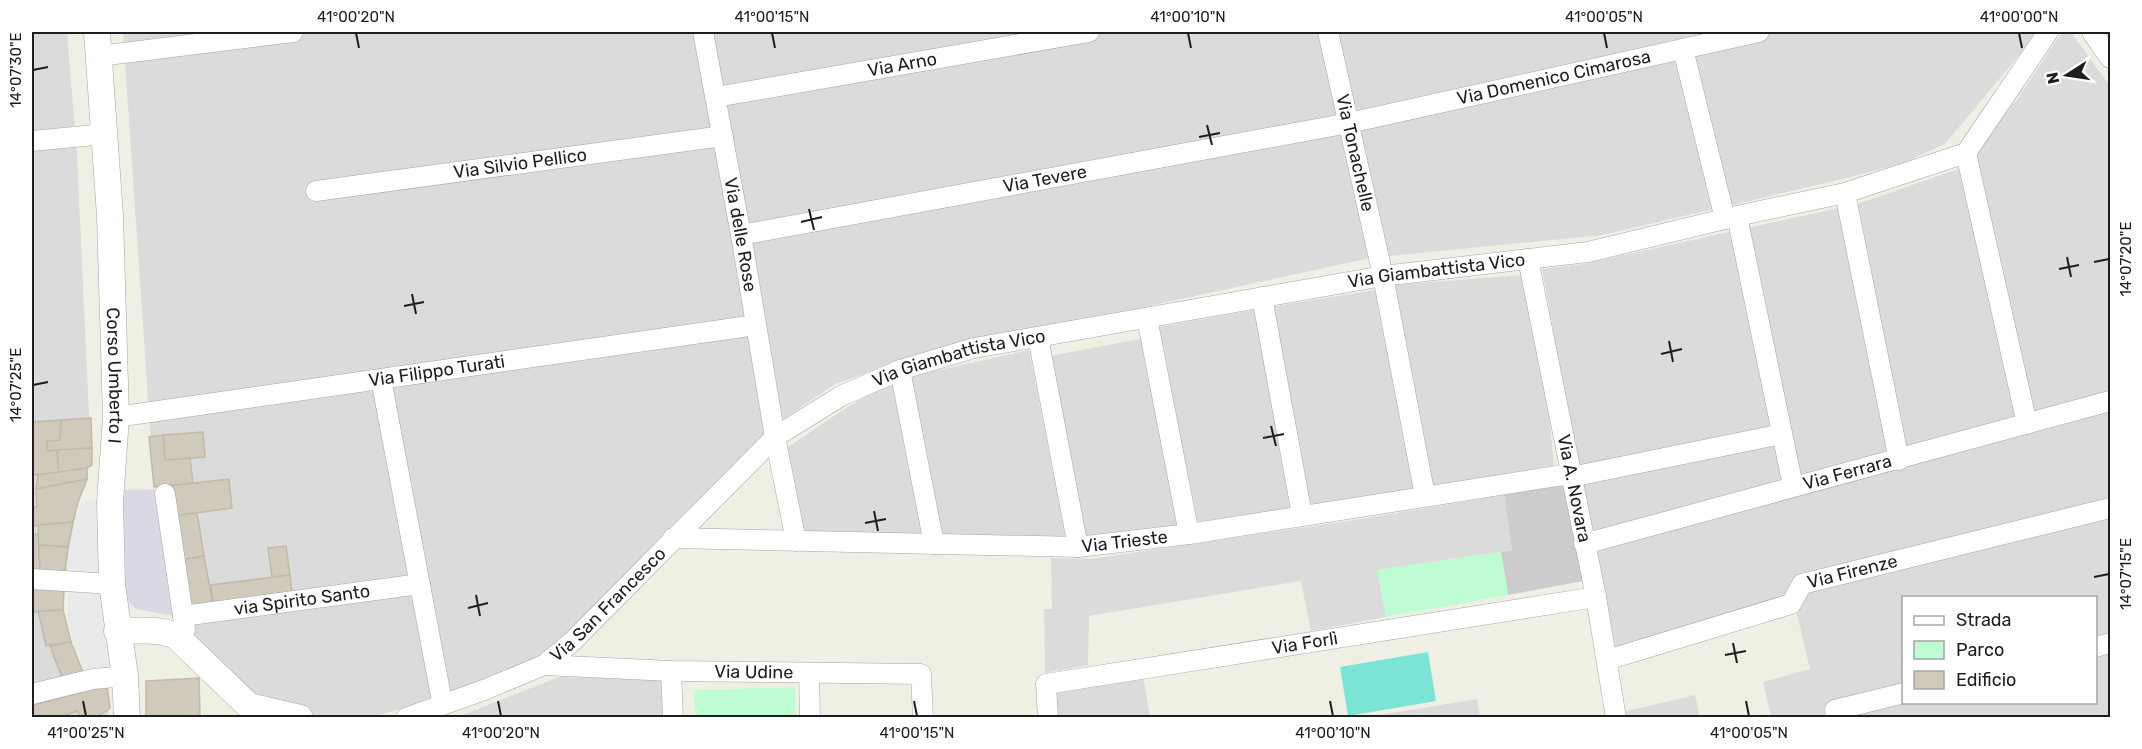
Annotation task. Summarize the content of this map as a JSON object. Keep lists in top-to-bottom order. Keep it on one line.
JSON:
{"streets":{"street":["Via Arno","Via Domenico Cimarosa","Via Tonachelle","Via Silvio Pellico","Via Tevere","Via delle Rose","Via Giambattista Vico","Via Filippo Turati","Corso Umberto I","Via Ferrara","Via A. Novara","Via Trieste","Via Firenze","via Spirito Santo","Via San Francesco","Via Forlì","Via Udine"]},"crossings":[["Via Arno","Via delle Rose"],["Via Domenico Cimarosa","Via Tonachelle"],["Via Domenico Cimarosa","Via Tevere"],["Via Tonachelle","Via Tevere"],["Via Tonachelle","Via Giambattista Vico"],["Via Tonachelle","Via Trieste"],["Via Silvio Pellico","Via delle Rose"],["Via Tevere","Via delle Rose"],["Via delle Rose","Via Giambattista Vico"],["Via delle Rose","Via Filippo Turati"],["Via delle Rose","Via Trieste"],["Via delle Rose","Via San Francesco"],["Via Giambattista Vico","Via A. Novara"],["Via Giambattista Vico","Via San Francesco"],["Via Filippo Turati","Corso Umberto I"],["Via Ferrara","Via A. Novara"],["Via A. Novara","Via Trieste"],["Via A. Novara","Via Firenze"],["Via A. Novara","Via Forlì"],["Via Trieste","Via San Francesco"],["Via San Francesco","Via Udine"]],"legend":["Strada","Parco","Edificio"],"north":"left","coordinates":["41°00'20\"N","41°00'15\"N","41°00'10\"N","41°00'05\"N","41°00'00\"N","14°07'30\"E","14°07'20\"E","14°07'25\"E","14°07'15\"E","41°00'25\"N"]}
